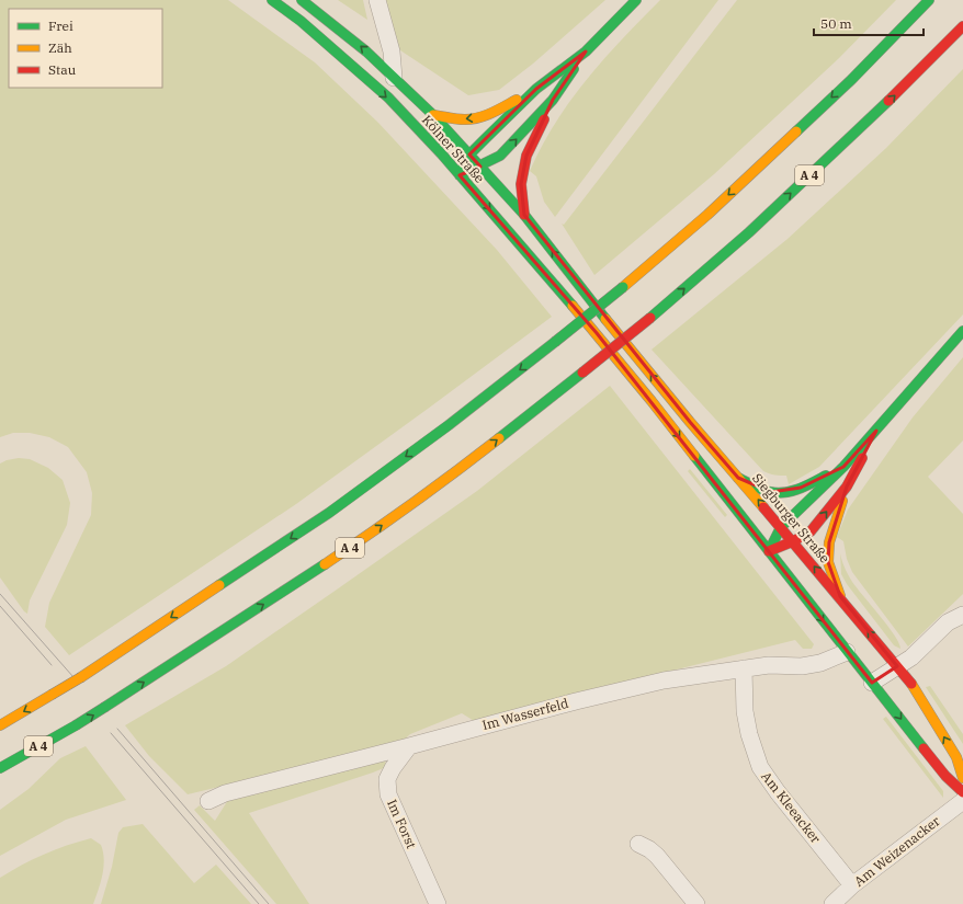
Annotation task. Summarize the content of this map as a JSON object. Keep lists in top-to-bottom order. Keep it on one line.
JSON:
{"streets":{"main road":["Kölner Straße","A 4","Siegburger Straße"],"street":["Im Wasserfeld","Am Kleeacker","Im Forst","Am Weizenacker"]},"crossings":[["Kölner Straße","Siegburger Straße"],["Im Wasserfeld","Am Kleeacker"],["Im Wasserfeld","Im Forst"],["Am Kleeacker","Am Weizenacker"]],"legend":["Frei","Zäh","Stau"],"scale_bar":"50 m"}
